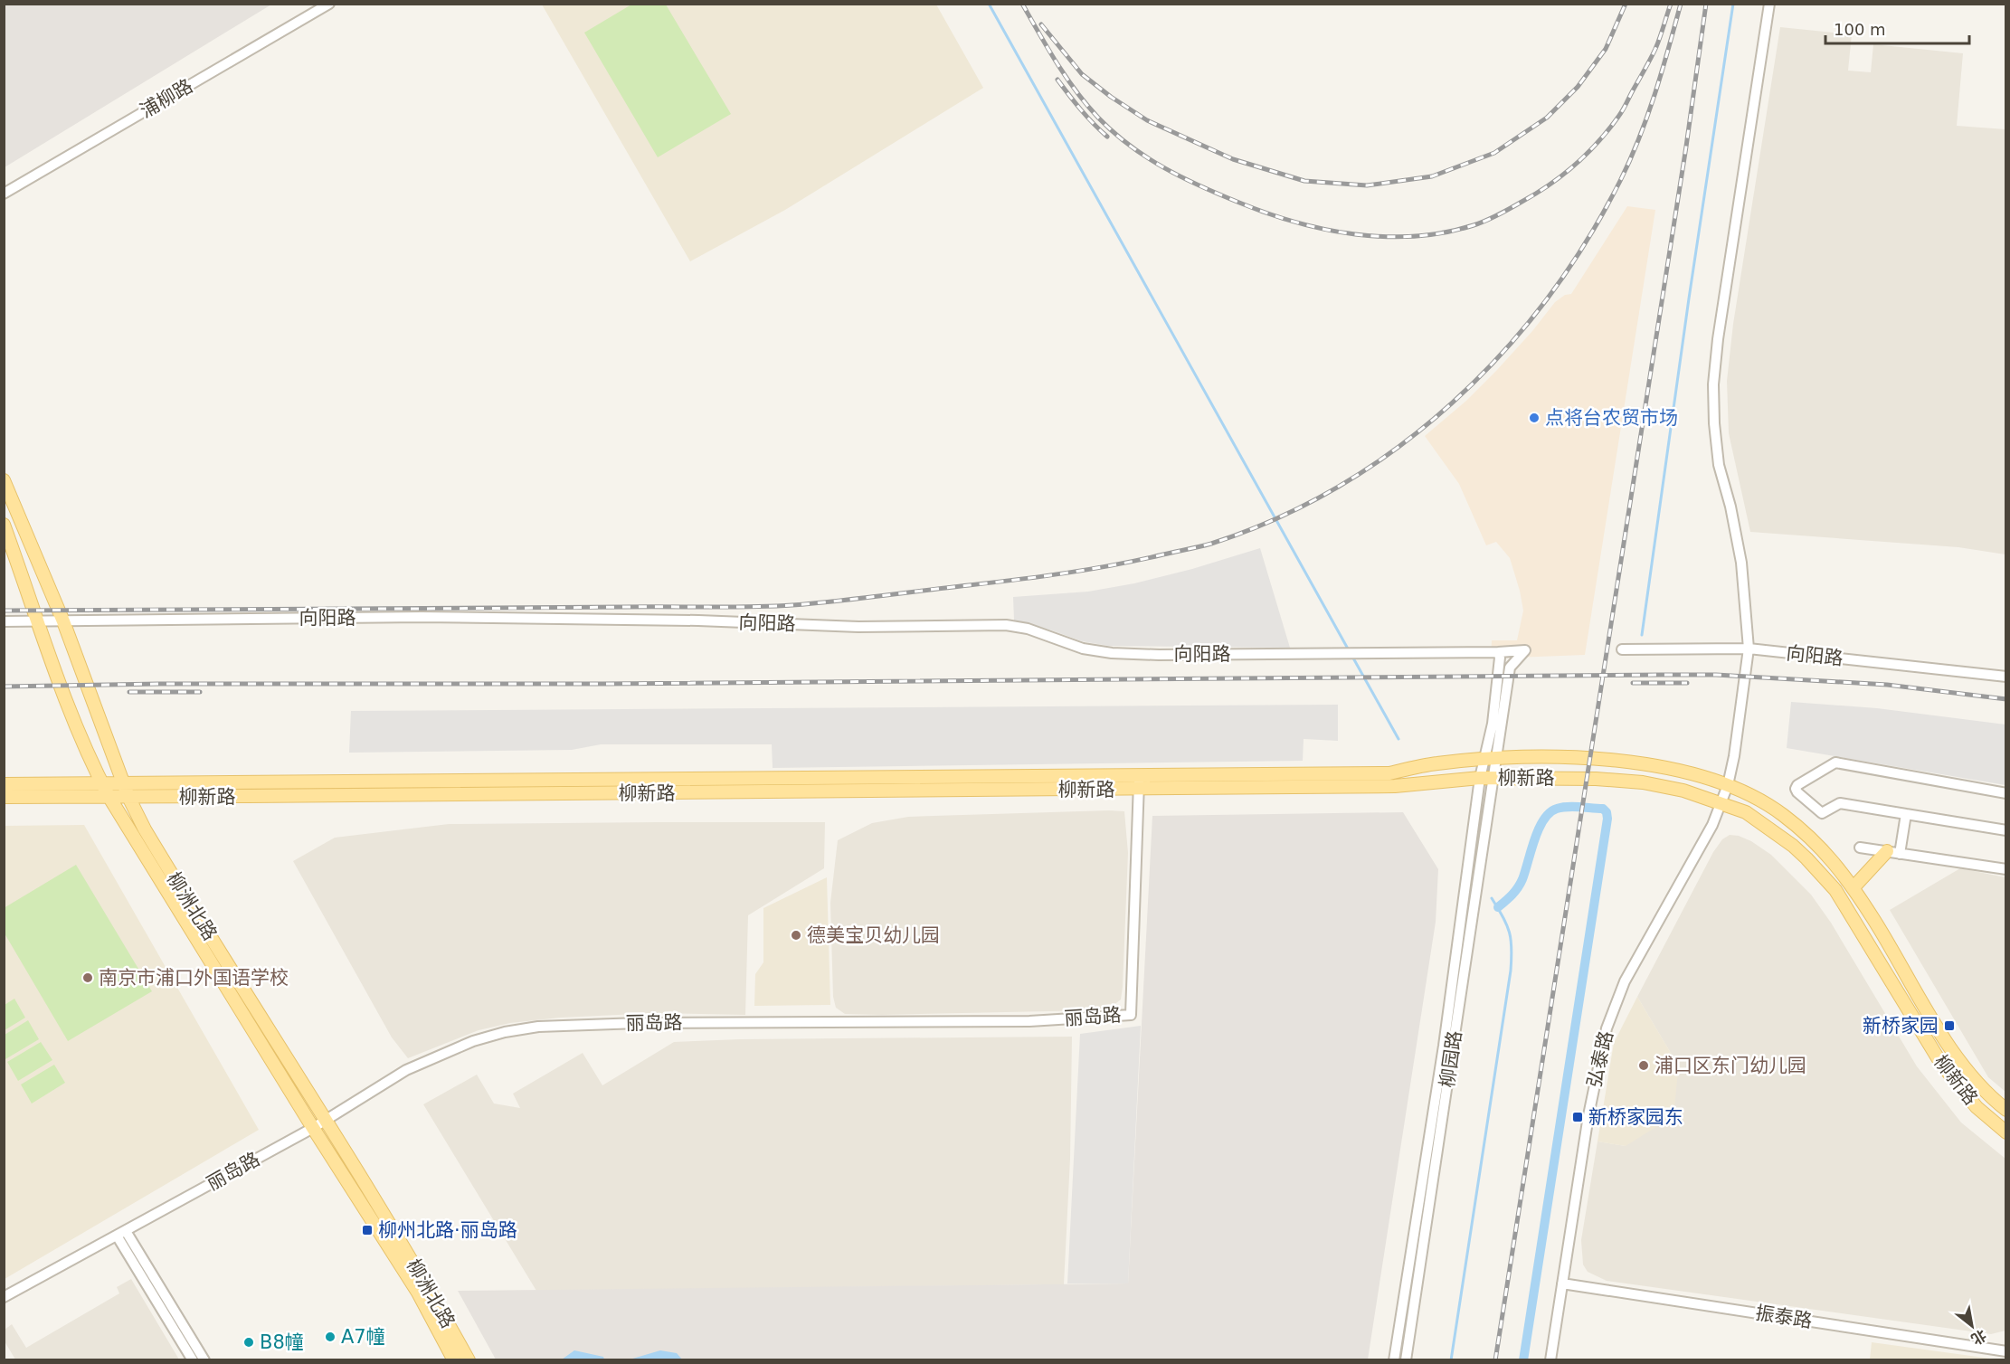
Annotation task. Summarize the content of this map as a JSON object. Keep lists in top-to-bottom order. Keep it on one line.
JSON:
{"streets":{"main road":["柳新路","柳洲北路"],"street":["浦柳路","向阳路","丽岛路","柳园路","弘泰路","振泰路"]},"crossings":[["向阳路","柳新路"],["向阳路","柳洲北路"],["向阳路","弘泰路"],["柳新路","柳洲北路"],["柳新路","丽岛路"],["柳新路","柳园路"],["柳新路","弘泰路"],["柳洲北路","丽岛路"],["弘泰路","振泰路"]],"places":{"other":["点将台农贸市场","德美宝贝幼儿园","南京市浦口外国语学校","浦口区东门幼儿园","A7幢","B8幢"],"transit":["新桥家园","新桥家园东","柳州北路·丽岛路"]},"scale_bar":"100 m","north":"bottom right"}
